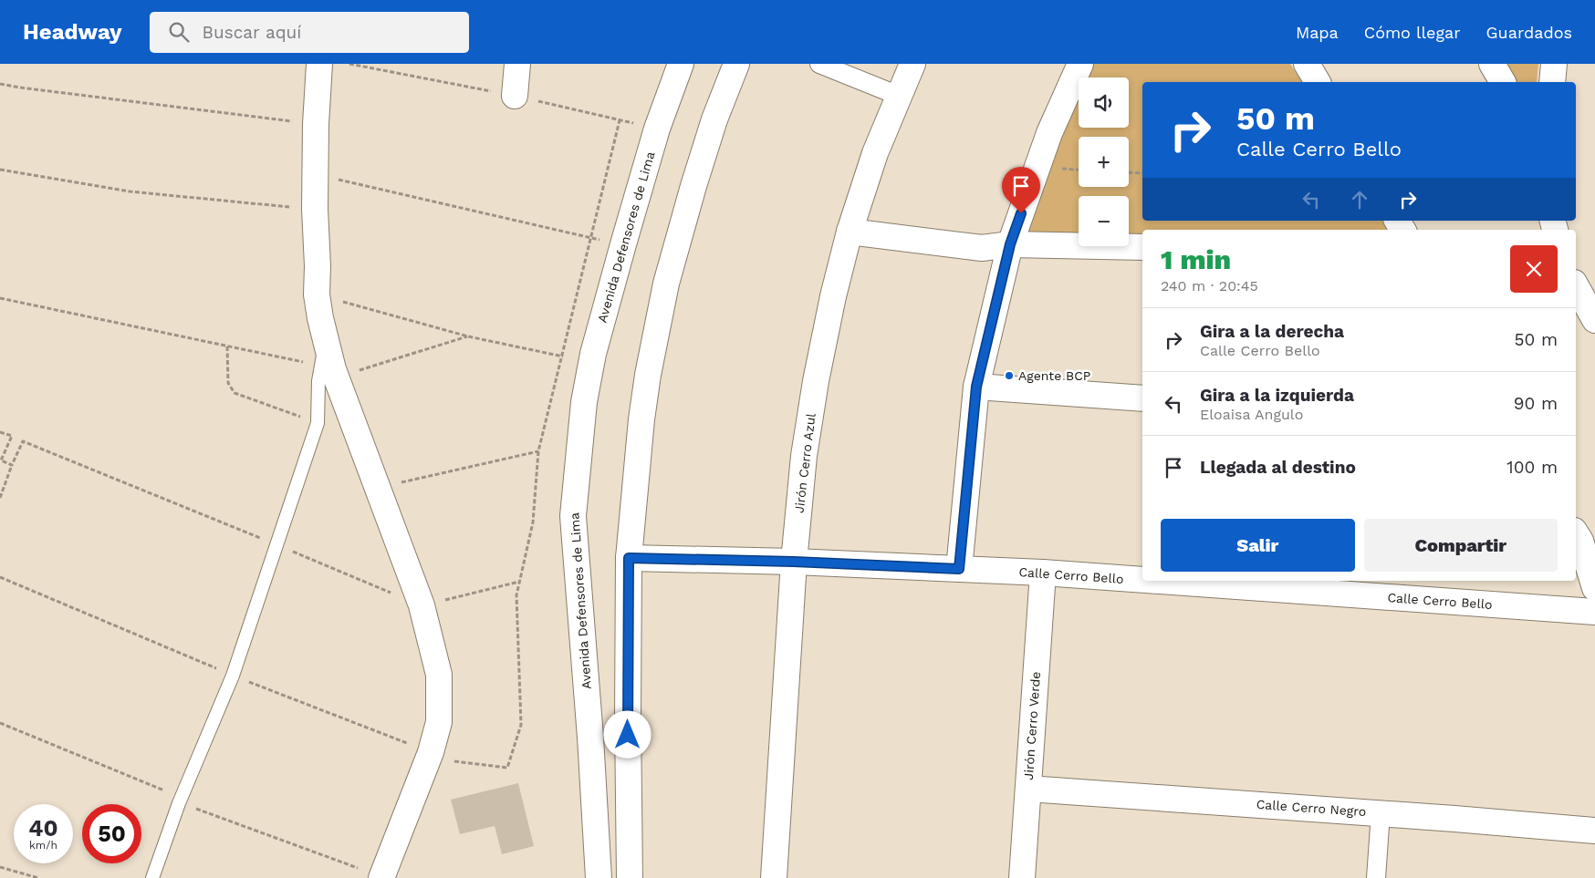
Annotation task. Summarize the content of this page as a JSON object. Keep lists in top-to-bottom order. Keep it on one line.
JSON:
{"streets":{"street":["Avenida Defensores de Lima","Jirón Cerro Azul","Calle Cerro Bello","Jirón Cerro Verde","Calle Cerro Negro"]},"crossings":[["Jirón Cerro Azul","Calle Cerro Bello"],["Calle Cerro Bello","Jirón Cerro Verde"],["Jirón Cerro Verde","Calle Cerro Negro"]],"places":["Agente BCP"],"page":{"header":"Headway","search":"Buscar aquí","nav":["Mapa","Cómo llegar","Guardados"],"map_buttons":["+","−"],"turn":["50 m","Calle Cerro Bello"],"heading":["1 min","240 m · 20:45"],"list":[{"name":"Gira a la derecha","note":"Calle Cerro Bello","value":"50 m"},{"name":"Gira a la izquierda","note":"Eloaisa Angulo","value":"90 m"},{"name":"Llegada al destino","value":"100 m"}],"buttons":["Salir","Compartir"],"speed":"40 km/h","limit":"50"}}
